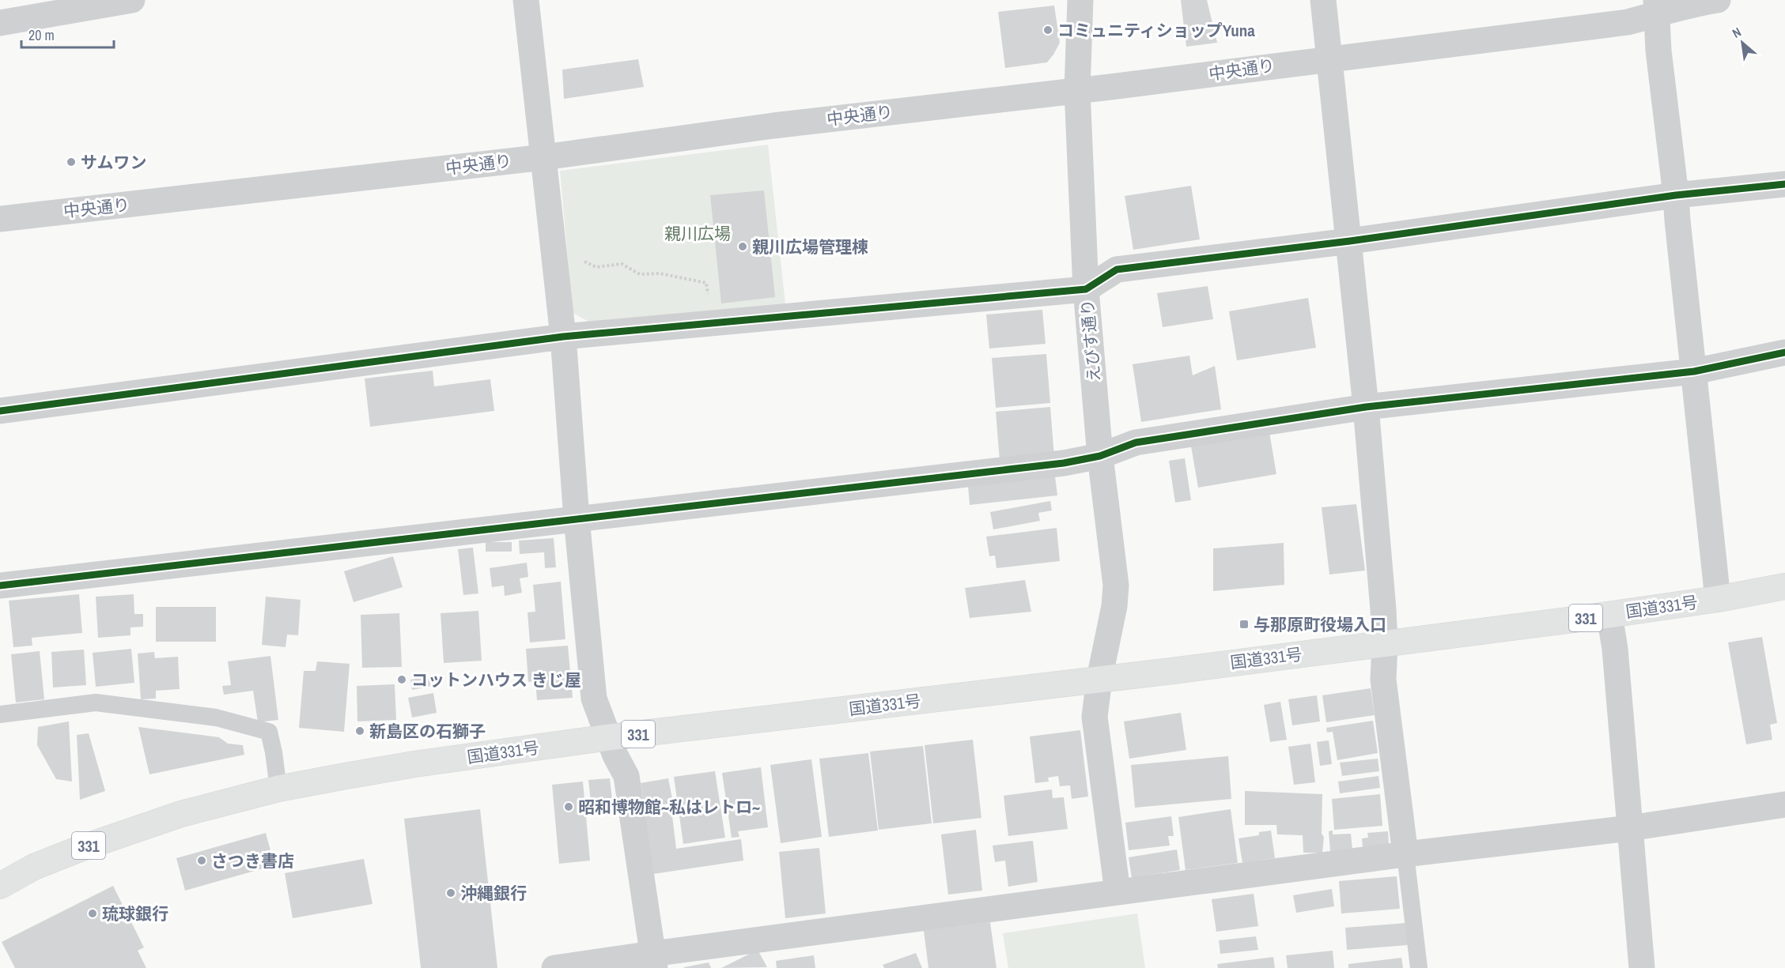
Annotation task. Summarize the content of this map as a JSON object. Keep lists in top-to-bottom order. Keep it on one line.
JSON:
{"streets":{"highway":["国道331号","331"],"street":["中央通り","えびす通り"]},"crossings":[["中央通り","えびす通り"],["えびす通り","国道331号"]],"parks":["親川広場"],"places":{"other":["コミュニティショップYuna","サムワン","親川広場管理棟","コットンハウス きじ屋","新島区の石獅子","昭和博物館~私はレトロ~","さつき書店","沖縄銀行","琉球銀行"],"transit":["与那原町役場入口"]},"scale_bar":"20 m","north":"top left"}
